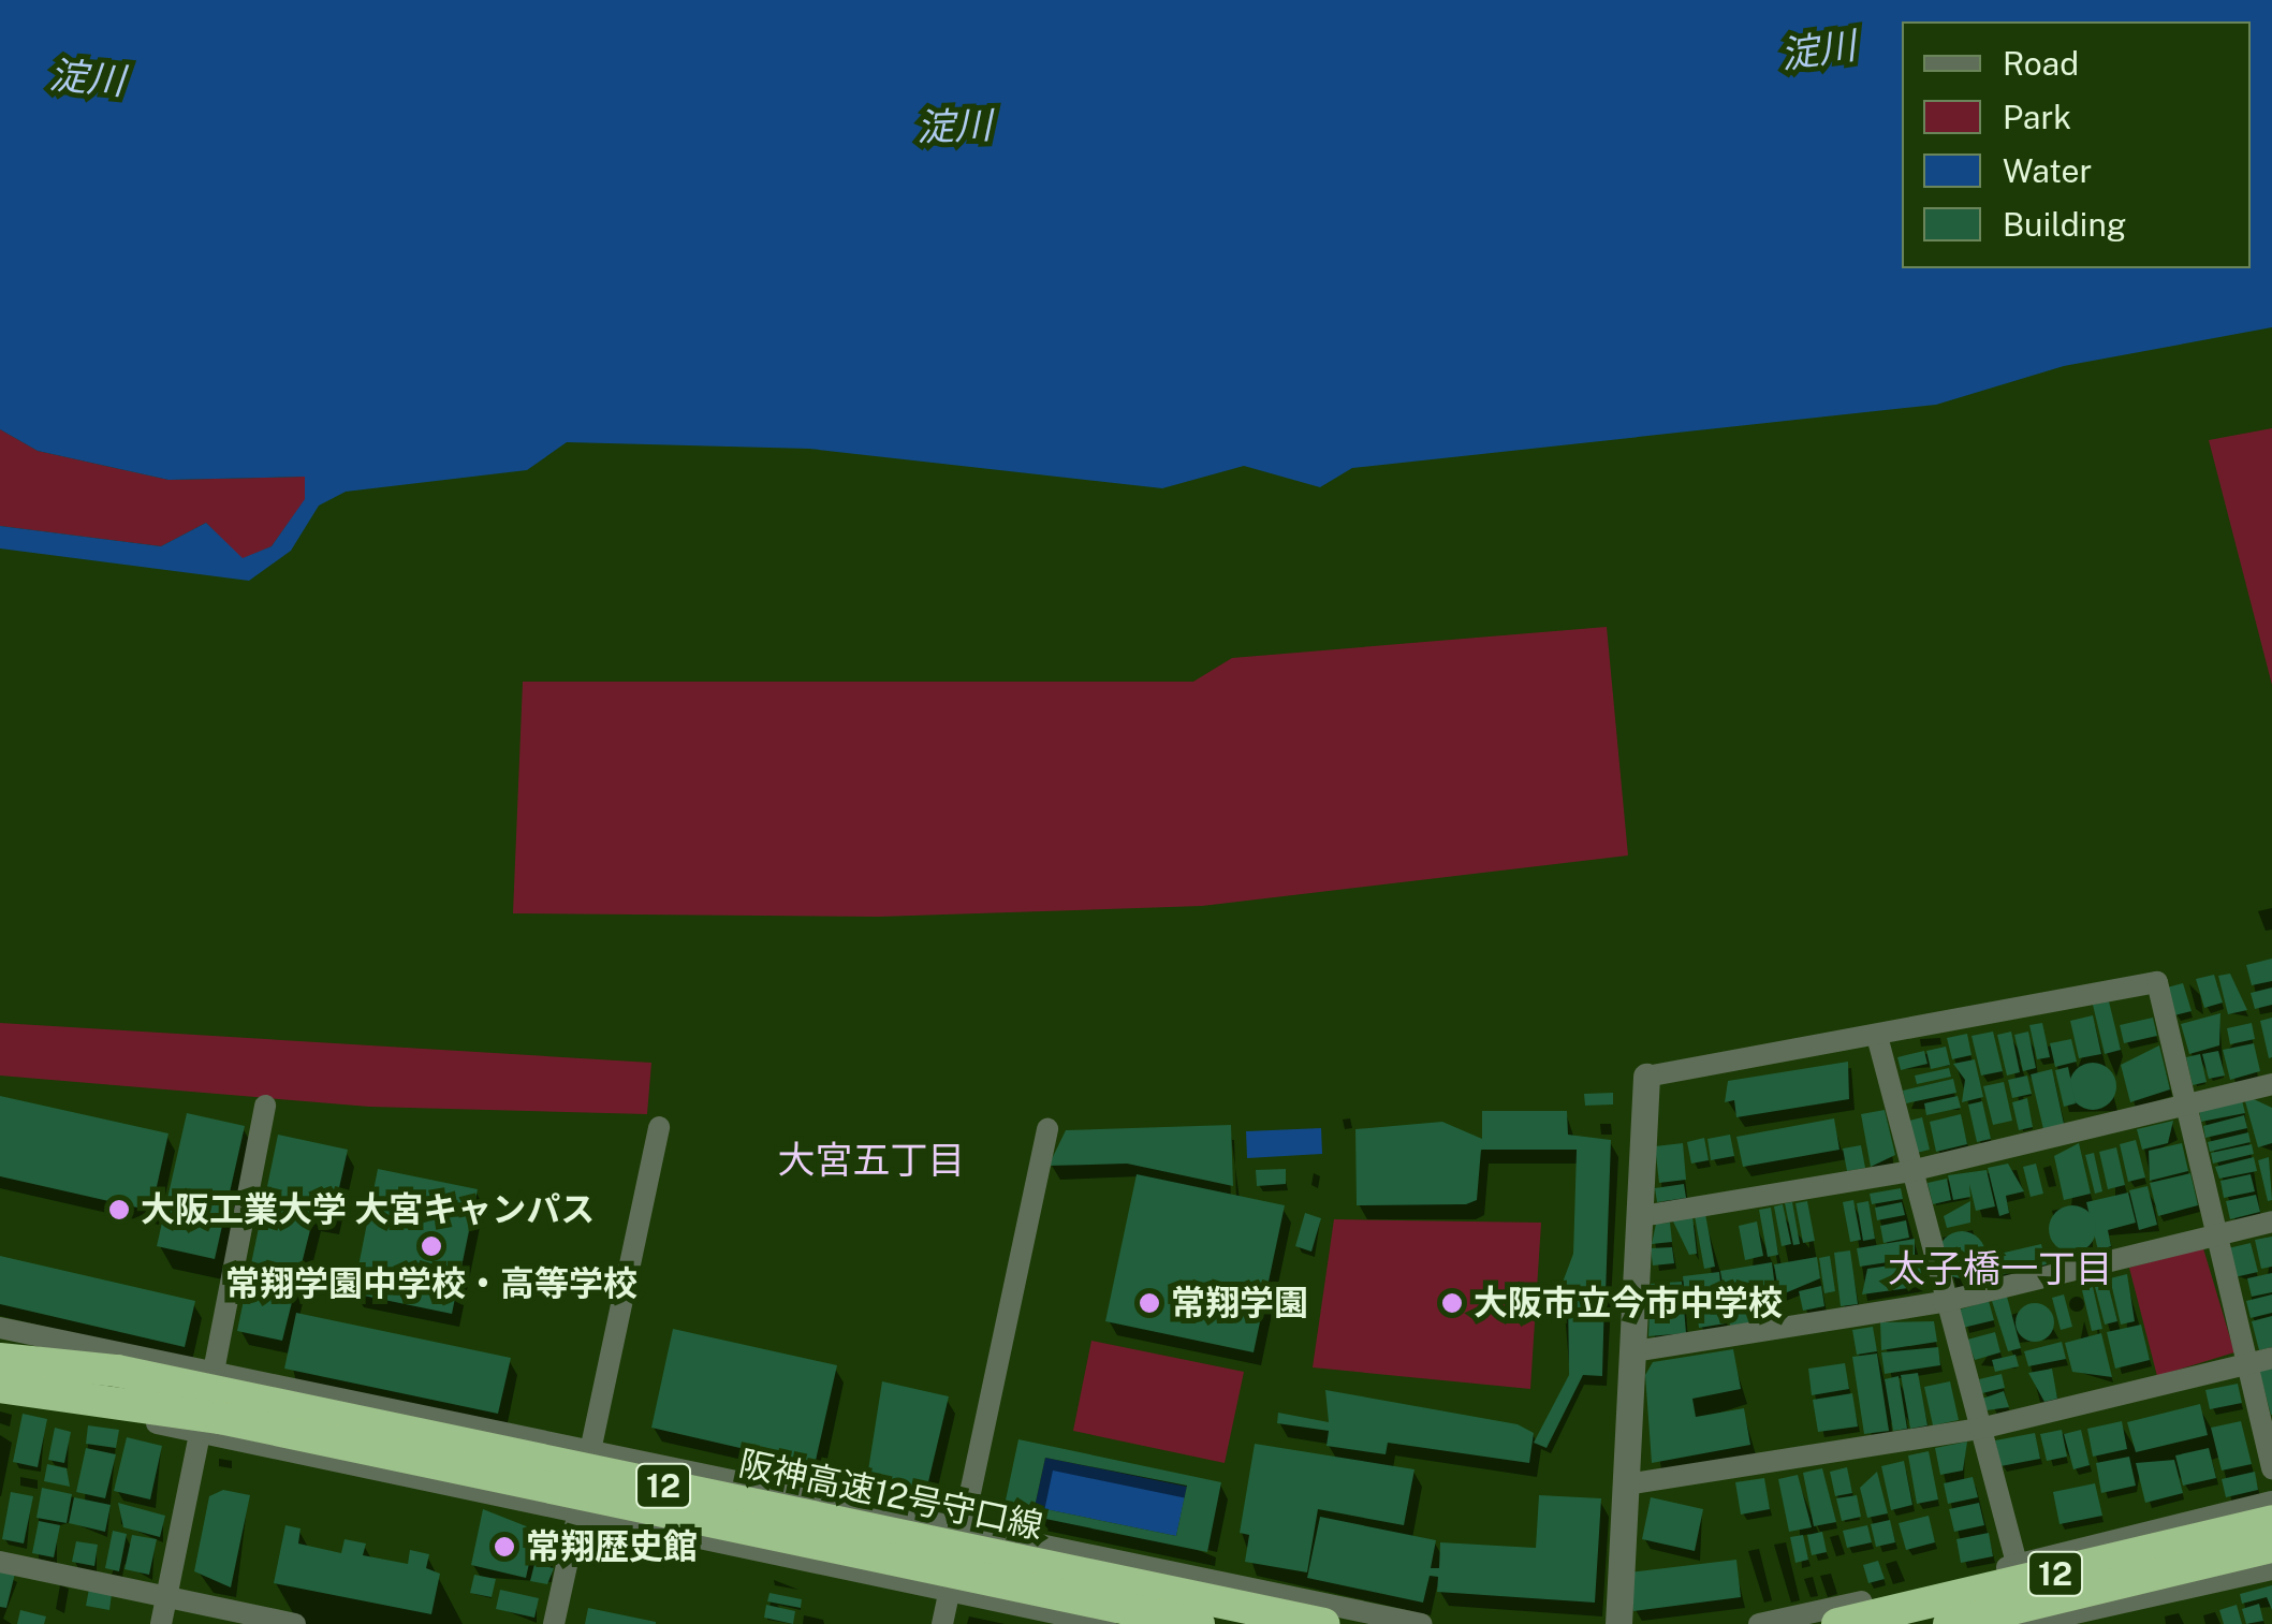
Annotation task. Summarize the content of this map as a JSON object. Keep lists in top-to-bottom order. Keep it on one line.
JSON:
{"streets":{"highway":["12","阪神高速12号守口線"]},"districts":["大宮五丁目","太子橋一丁目"],"water":["淀川"],"places":["大阪工業大学 大宮キャンパス","常翔学園中学校・高等学校","常翔学園","大阪市立今市中学校","常翔歴史館"],"legend":["Road","Park","Water","Building"]}
